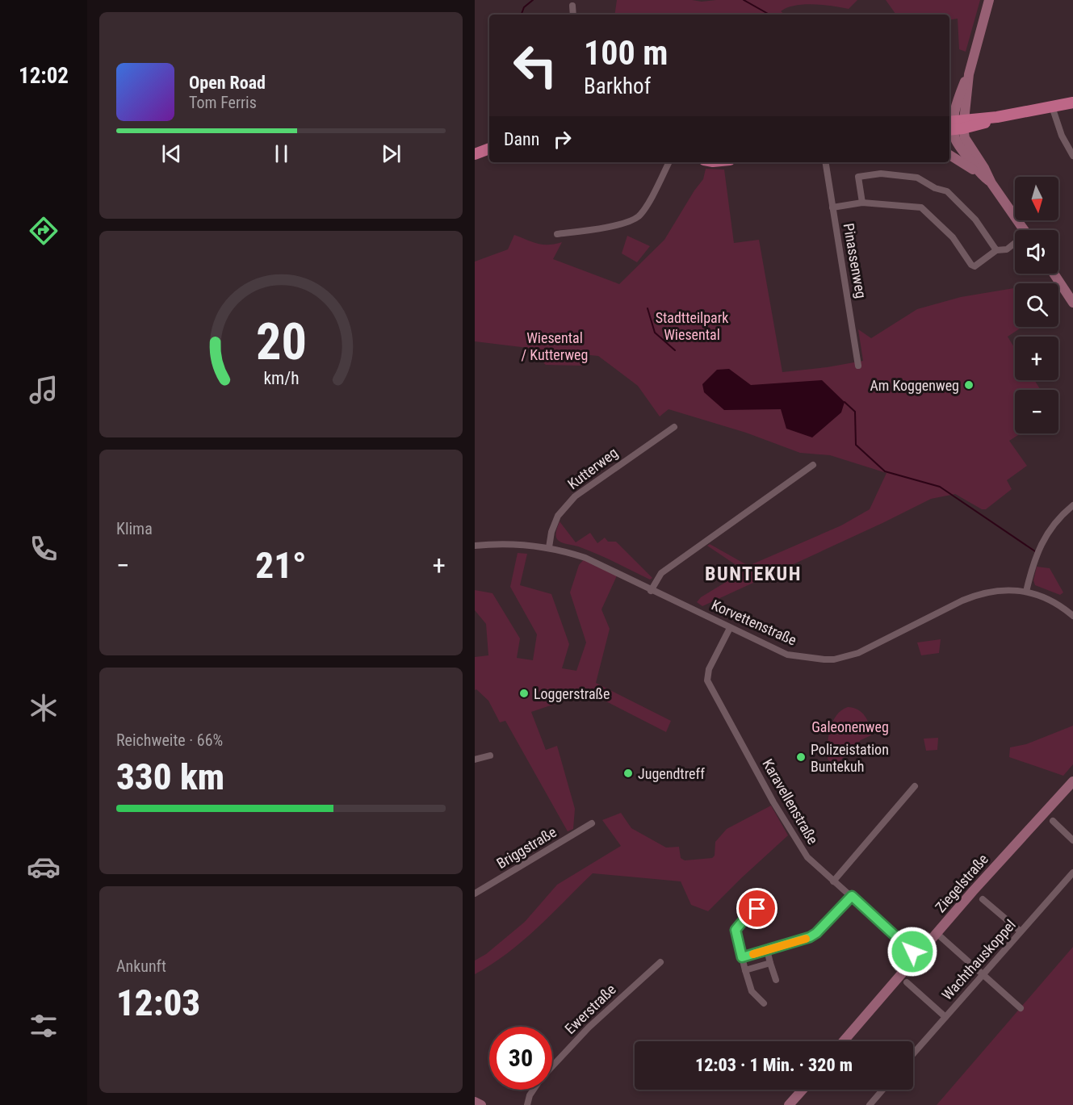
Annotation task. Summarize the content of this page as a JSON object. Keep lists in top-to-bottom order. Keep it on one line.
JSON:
{"streets":{"main road":["Ziegelstraße"],"street":["Pinassenweg","Kutterweg","Korvettenstraße","Karavellenstraße","Briggstraße","Wachthauskoppel","Ewerstraße"]},"crossings":[["Kutterweg","Korvettenstraße"],["Korvettenstraße","Karavellenstraße"],["Karavellenstraße","Ziegelstraße"]],"districts":["BUNTEKUH"],"parks":["Stadtteilpark Wiesental","Wiesental / Kutterweg","Galeonenweg"],"places":["Am Koggenweg","Loggerstraße","Polizeistation Buntekuh","Jugendtreff"],"north":"bottom","page":{"tabs":"12:02","turn":["100 m","Barkhof"],"song":["Open Road","Tom Ferris"],"then":"Dann","map_buttons":["+","−"],"tile":["Klima",["Reichweite · 66%","330 km"],["Ankunft","12:03"]],"heat":["−","21°","+"],"limit":"30","trip":"12:03 · 1 Min. · 320 m","gauge":["20","km/h"]}}
